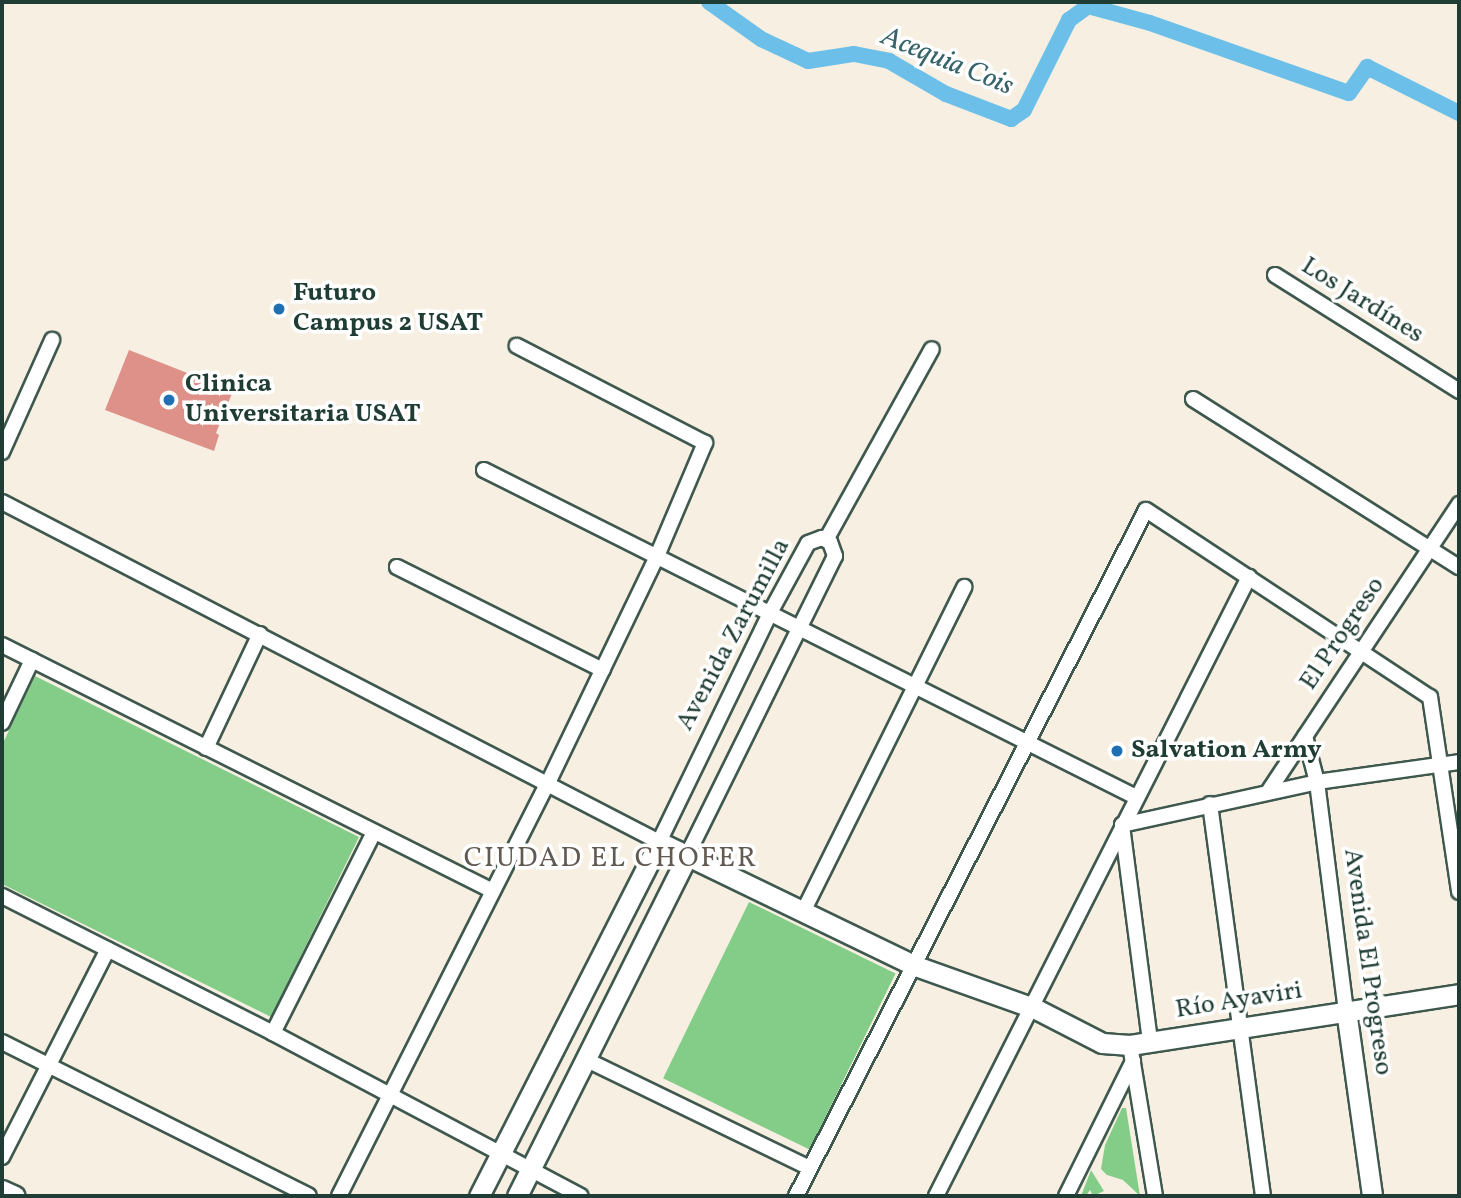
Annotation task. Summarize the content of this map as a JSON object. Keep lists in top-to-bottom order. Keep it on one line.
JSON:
{"streets":{"street":["Los Jardínes","El Progreso","Avenida Zarumilla","Avenida El Progreso","Río Ayaviri"]},"crossings":[["El Progreso","Avenida El Progreso"],["Avenida Zarumilla","Río Ayaviri"],["Avenida El Progreso","Río Ayaviri"]],"districts":["CIUDAD EL CHOFER"],"water":["Acequia Cois"],"places":["Futuro Campus 2 USAT","Clinica Universitaria USAT","Salvation Army"]}
